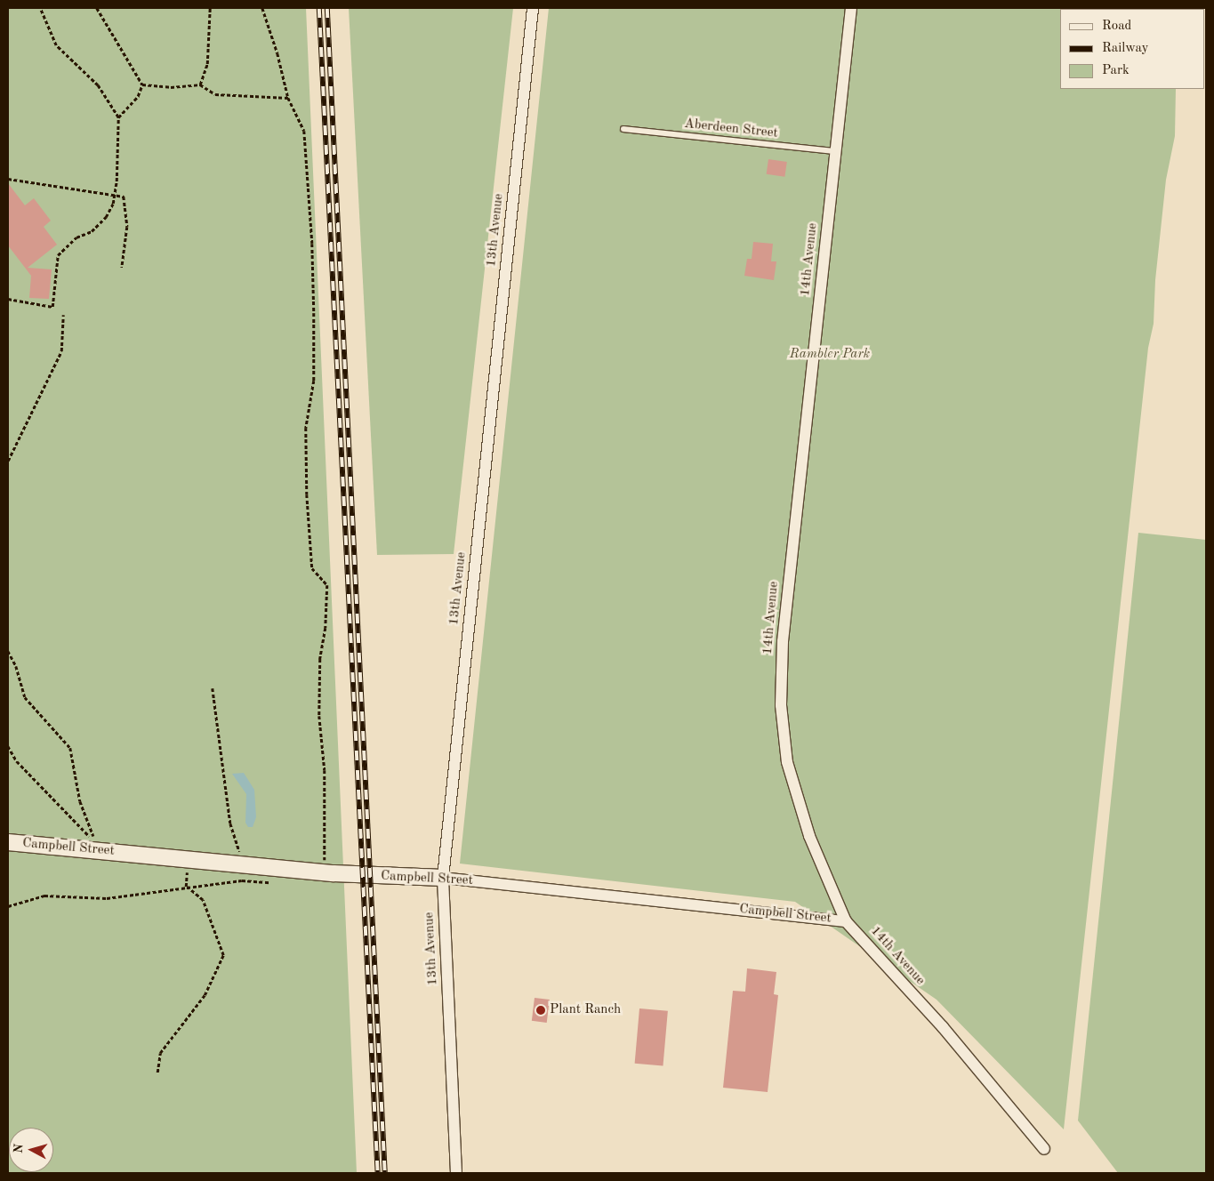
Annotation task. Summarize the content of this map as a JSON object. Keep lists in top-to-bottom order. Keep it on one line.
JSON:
{"streets":{"street":["13th Avenue","14th Avenue","Campbell Street"],"lane":["Aberdeen Street"]},"crossings":[["Aberdeen Street","14th Avenue"],["13th Avenue","Campbell Street"],["14th Avenue","Campbell Street"]],"parks":["Rambler Park"],"places":["Plant Ranch"],"legend":["Road","Railway","Park"],"north":"left"}
